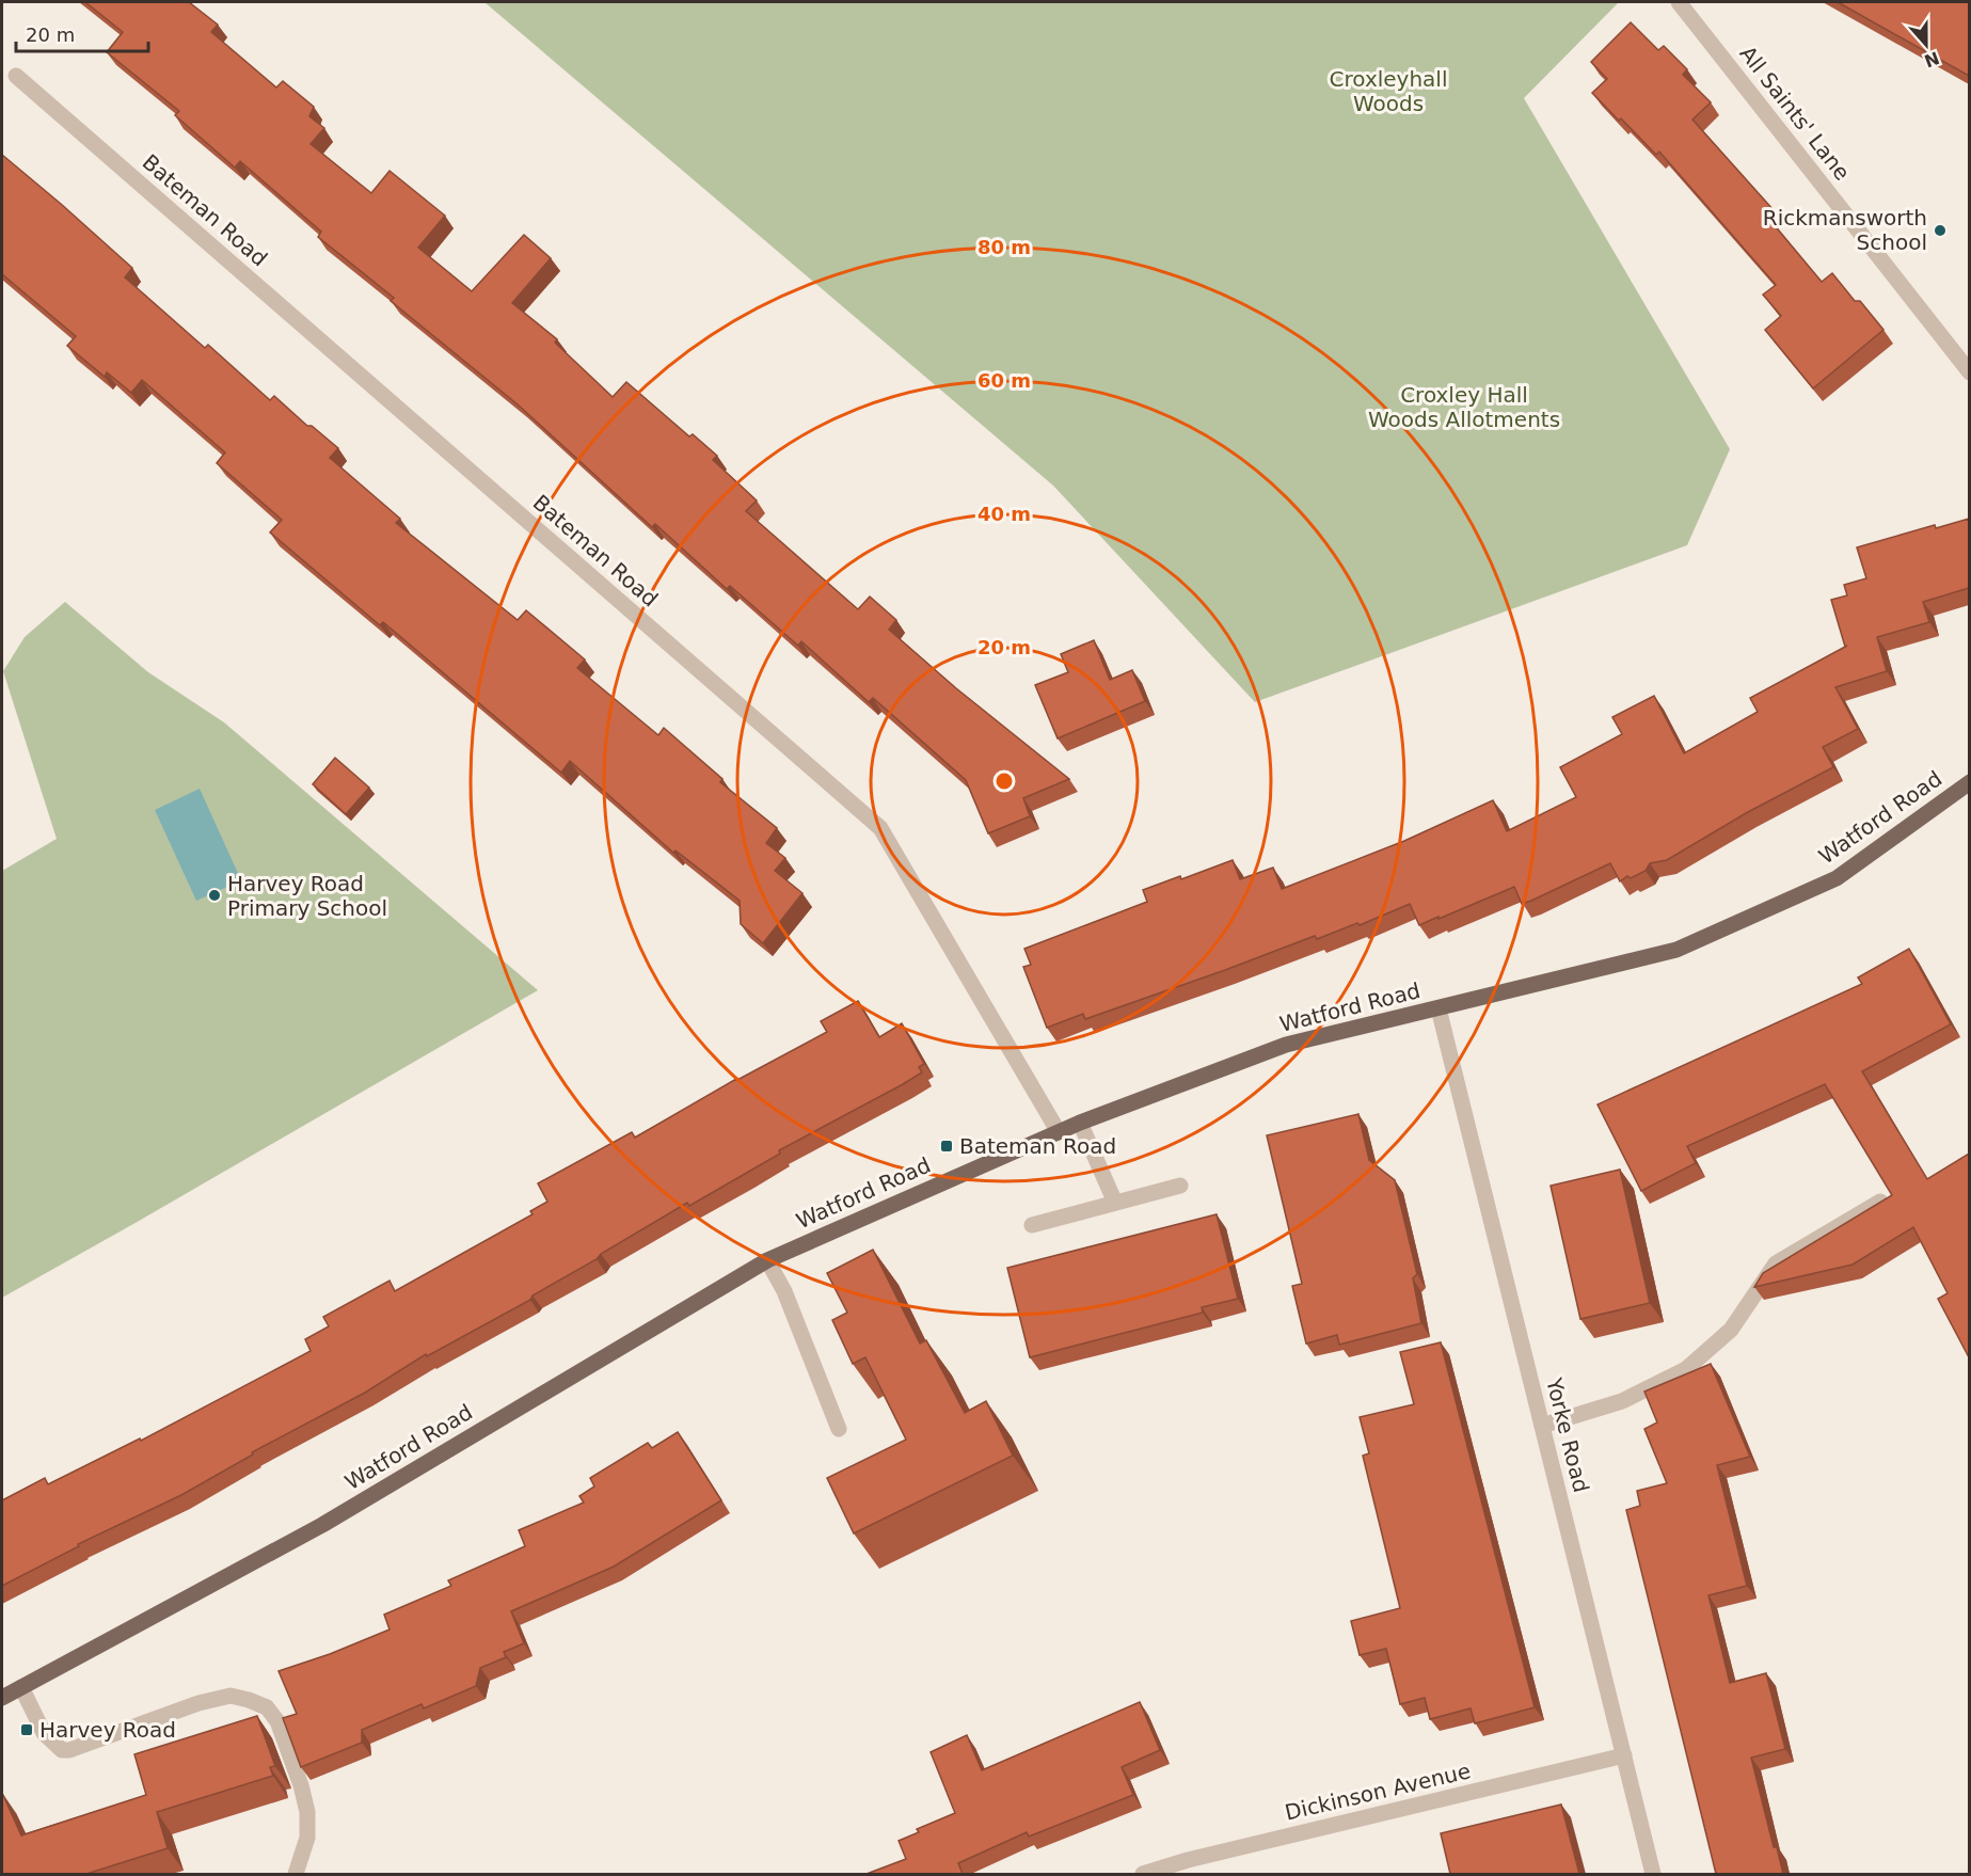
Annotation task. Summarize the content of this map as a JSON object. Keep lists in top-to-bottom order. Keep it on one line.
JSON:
{"streets":{"main road":["Watford Road"],"street":["All Saints' Lane","Bateman Road","Yorke Road","Dickinson Avenue"]},"crossings":[["Bateman Road","Watford Road"],["Watford Road","Yorke Road"],["Yorke Road","Dickinson Avenue"]],"parks":["Croxleyhall Woods","Croxley Hall Woods Allotments"],"places":{"other":["Rickmansworth School","Harvey Road Primary School"],"transit":["Bateman Road","Harvey Road"]},"scale_bar":"20 m","north":"bottom","rings":["80 m","60 m","40 m","20 m"]}
